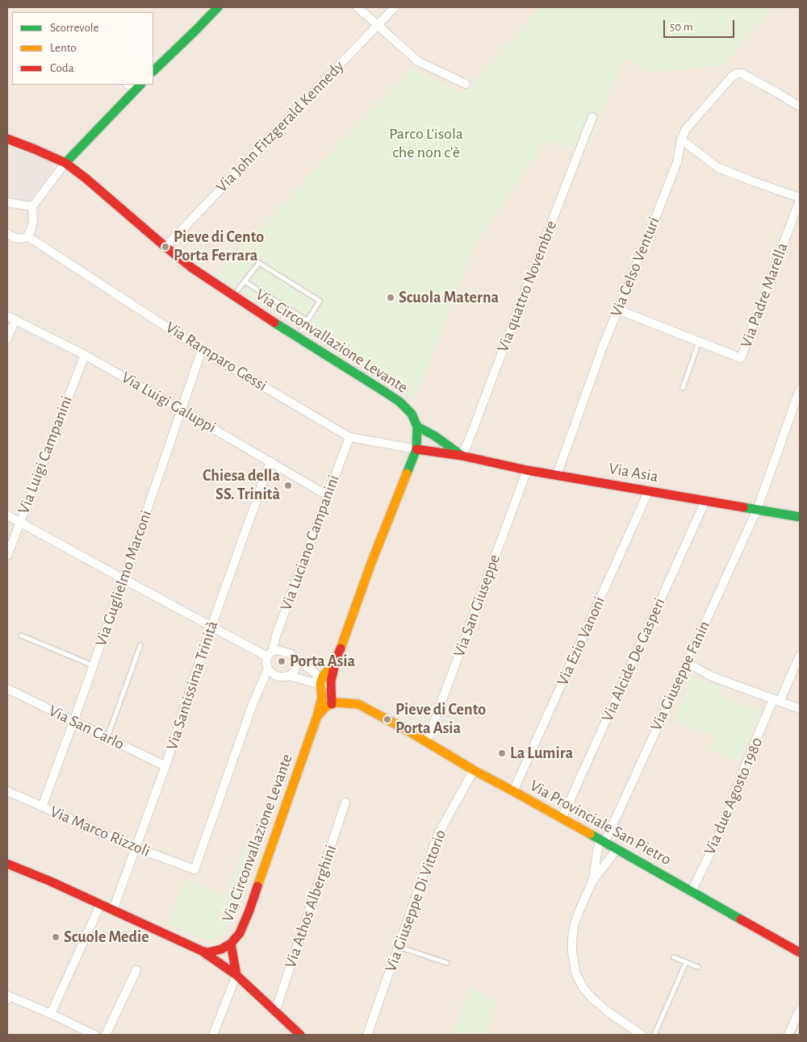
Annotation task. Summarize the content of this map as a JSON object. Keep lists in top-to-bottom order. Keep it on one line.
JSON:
{"streets":{"main road":["Via Circonvallazione Levante","Via Asia","Via Provinciale San Pietro"],"street":["Via John Fitzgerald Kennedy","Via Celso Venturi","Via quattro Novembre","Via Padre Marella","Via Ramparo Gessi","Via Luigi Galuppi","Via Luigi Campanini","Via Luciano Campanini","Via Guglielmo Marconi","Via San Giuseppe","Via Ezio Vanoni","Via Alcide De Gasperi","Via Giuseppe Fanin","Via Santissima Trinità","Via San Carlo","Via due Agosto 1980","Via Marco Rizzoli","Via Giuseppe Di Vittorio","Via Athos Alberghini"]},"crossings":[["Via John Fitzgerald Kennedy","Via Circonvallazione Levante"],["Via Celso Venturi","Via Padre Marella"],["Via Celso Venturi","Via Asia"],["Via quattro Novembre","Via Asia"],["Via Circonvallazione Levante","Via Ramparo Gessi"],["Via Circonvallazione Levante","Via Asia"],["Via Circonvallazione Levante","Via Santissima Trinità"],["Via Ramparo Gessi","Via Asia"],["Via Ramparo Gessi","Via Luciano Campanini"],["Via Ramparo Gessi","Via Guglielmo Marconi"],["Via Luigi Galuppi","Via Luigi Campanini"],["Via Luigi Galuppi","Via Luciano Campanini"],["Via Luigi Galuppi","Via Guglielmo Marconi"],["Via Luigi Galuppi","Via Santissima Trinità"],["Via Asia","Via San Giuseppe"],["Via Asia","Via Ezio Vanoni"],["Via Asia","Via Alcide De Gasperi"],["Via Asia","Via Giuseppe Fanin"],["Via Luciano Campanini","Via Marco Rizzoli"],["Via Guglielmo Marconi","Via San Carlo"],["Via Guglielmo Marconi","Via Marco Rizzoli"],["Via San Giuseppe","Via Provinciale San Pietro"],["Via Ezio Vanoni","Via Provinciale San Pietro"],["Via Alcide De Gasperi","Via Provinciale San Pietro"],["Via Giuseppe Fanin","Via Provinciale San Pietro"],["Via Santissima Trinità","Via San Carlo"],["Via Santissima Trinità","Via Marco Rizzoli"],["Via due Agosto 1980","Via Provinciale San Pietro"],["Via Provinciale San Pietro","Via Giuseppe Di Vittorio"]],"parks":["Parco L'isola che non c'è"],"places":["Pieve di Cento Porta Ferrara","Scuola Materna","Chiesa della SS. Trinità","Porta Asia","Pieve di Cento Porta Asia","La Lumira","Scuole Medie"],"legend":["Scorrevole","Lento","Coda"],"scale_bar":"50 m"}
